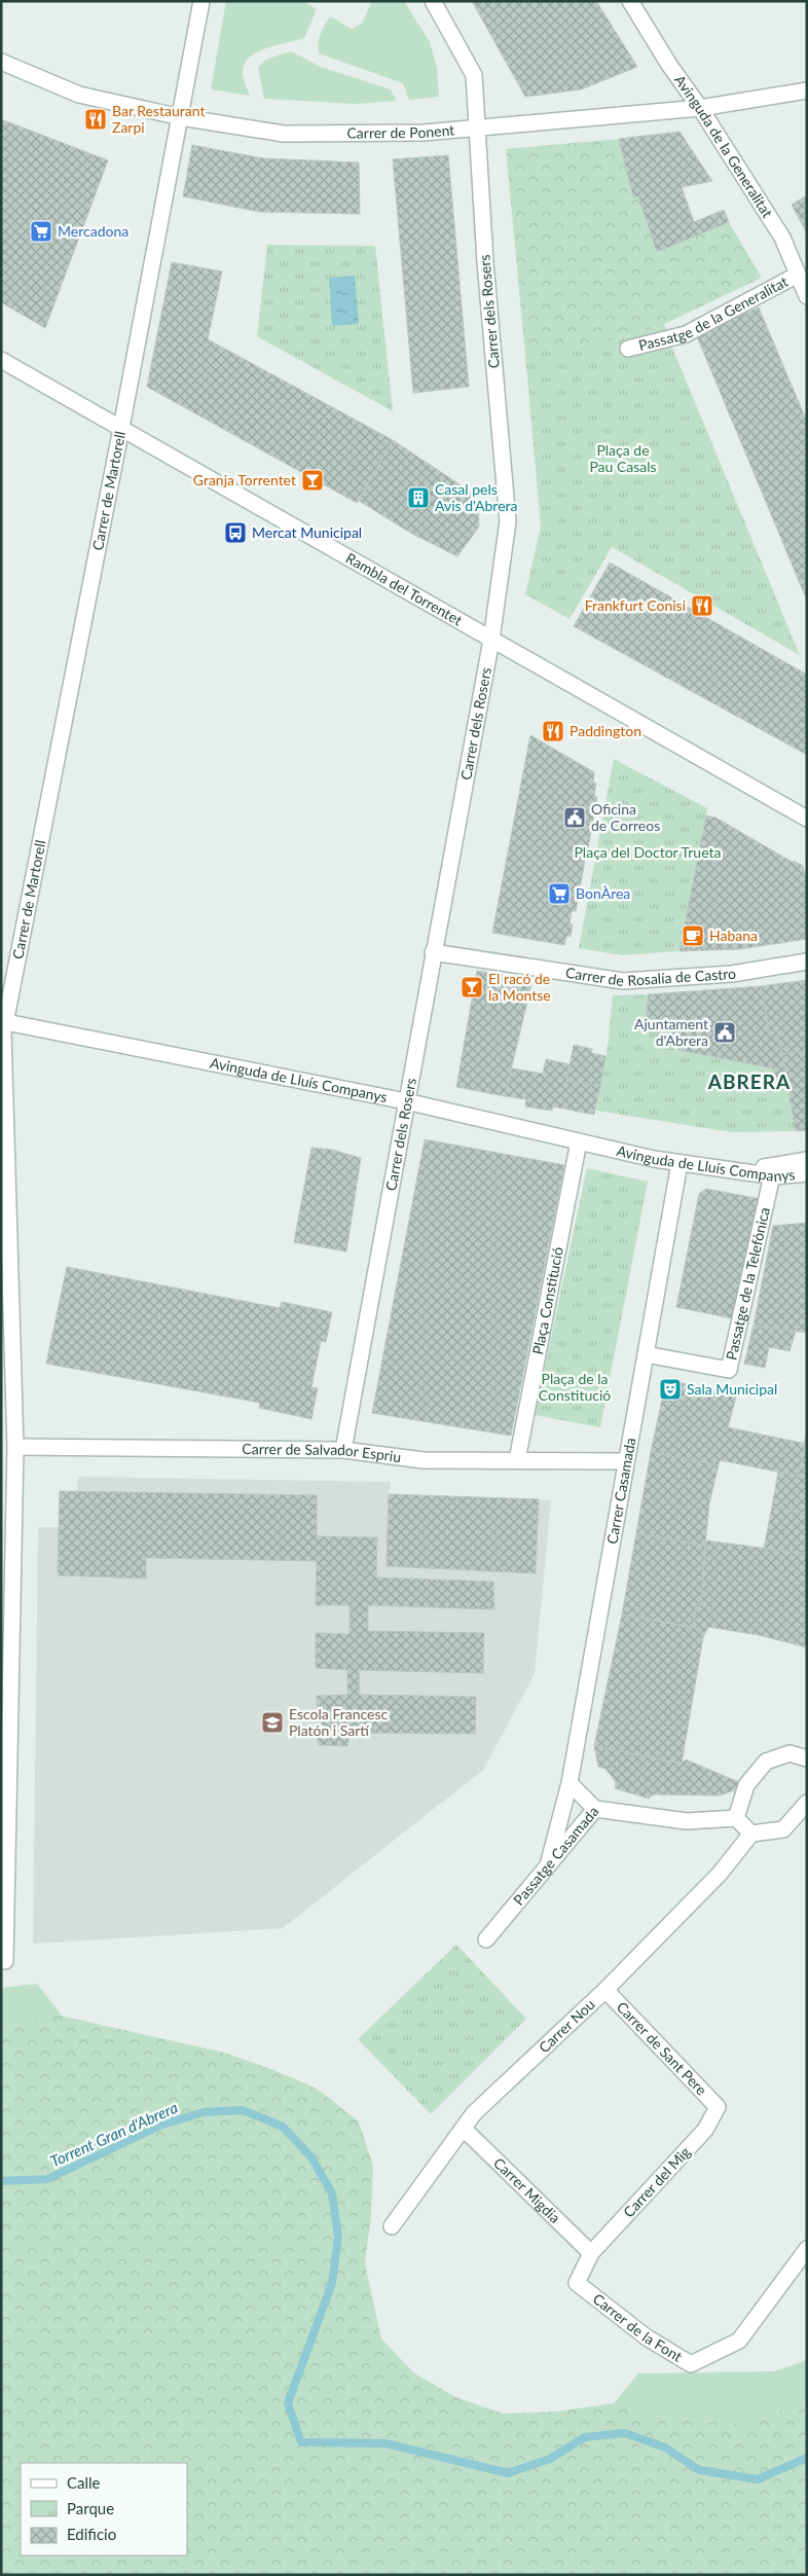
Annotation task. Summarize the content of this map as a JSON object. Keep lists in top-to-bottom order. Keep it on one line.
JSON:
{"streets":{"street":["Carrer de Ponent","Avinguda de la Generalitat","Carrer dels Rosers","Passatge de la Generalitat","Carrer de Martorell","Rambla del Torrentet","Carrer de Rosalía de Castro","Avinguda de Lluís Companys","Passatge de la Telefònica","Plaça Constitució","Carrer de Salvador Espriu","Carrer Casamada","Passatge Casamada","Carrer Nou","Carrer de Sant Pere","Carrer del Mig","Carrer Migdia","Carrer de la Font"]},"crossings":[["Carrer de Ponent","Avinguda de la Generalitat"],["Carrer de Ponent","Carrer dels Rosers"],["Carrer de Ponent","Carrer de Martorell"],["Avinguda de la Generalitat","Passatge de la Generalitat"],["Carrer dels Rosers","Rambla del Torrentet"],["Carrer dels Rosers","Carrer de Rosalía de Castro"],["Carrer dels Rosers","Avinguda de Lluís Companys"],["Carrer dels Rosers","Carrer de Salvador Espriu"],["Carrer de Martorell","Rambla del Torrentet"],["Carrer de Martorell","Avinguda de Lluís Companys"],["Carrer de Martorell","Carrer de Salvador Espriu"],["Avinguda de Lluís Companys","Passatge de la Telefònica"],["Avinguda de Lluís Companys","Plaça Constitució"],["Avinguda de Lluís Companys","Carrer Casamada"],["Passatge de la Telefònica","Carrer Casamada"],["Plaça Constitució","Carrer de Salvador Espriu"],["Carrer de Salvador Espriu","Carrer Casamada"],["Carrer Casamada","Passatge Casamada"],["Carrer Nou","Carrer de Sant Pere"],["Carrer Nou","Carrer Migdia"],["Carrer de Sant Pere","Carrer del Mig"],["Carrer del Mig","Carrer Migdia"],["Carrer del Mig","Carrer de la Font"],["Carrer Migdia","Carrer de la Font"]],"districts":["ABRERA"],"water":["Torrent Gran d'Abrera"],"parks":["Plaça de Pau Casals","Plaça del Doctor Trueta","Plaça de la Constitució"],"places":{"restaurant":["Bar Restaurant Zarpi","Frankfurt Conisi","Paddington"],"supermarket":["Mercadona","BonÀrea"],"bar":["Granja Torrentet","El racó de la Montse"],"building":["Casal pels Avis d'Abrera"],"bus stop":["Mercat Municipal"],"public building":["Oficina de Correos","Ajuntament d'Abrera"],"cafe":["Habana"],"theatre":["Sala Municipal"],"school or university":["Escola Francesc Platón i Sartí"]},"legend":["Calle","Parque","Edificio"]}
